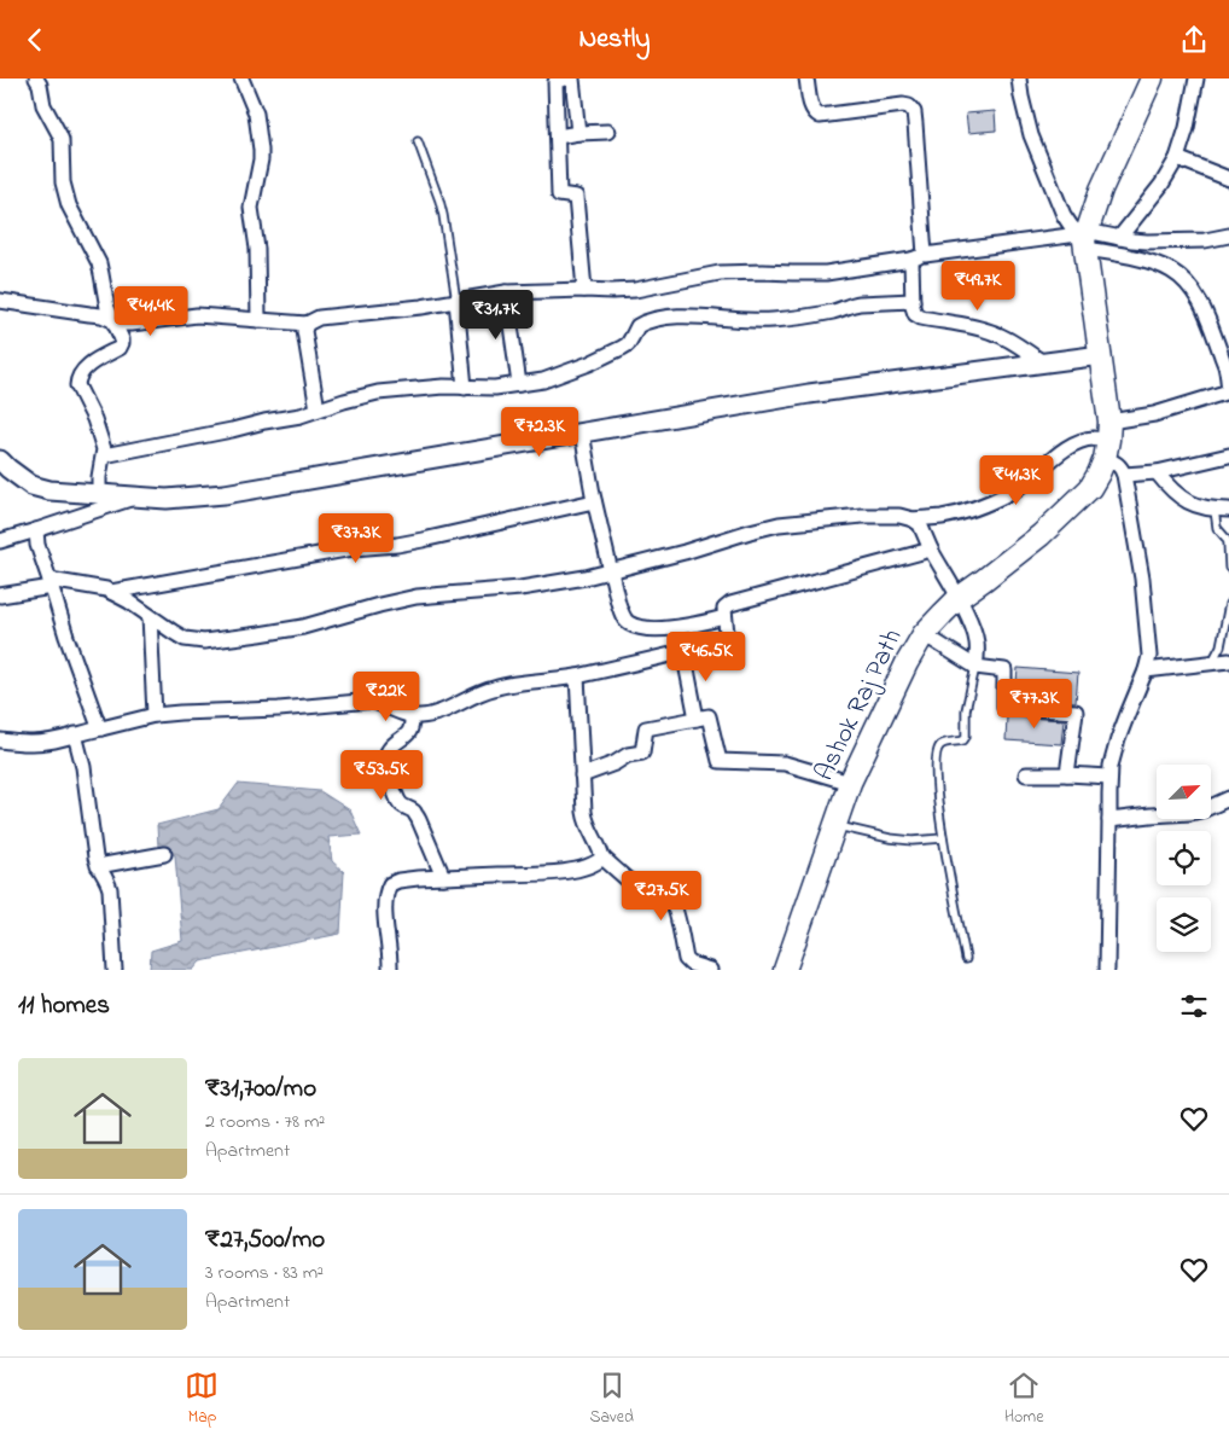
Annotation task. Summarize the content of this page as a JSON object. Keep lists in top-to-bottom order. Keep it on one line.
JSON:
{"streets":{"main road":["Ashok Raj Path"]},"north":"top right","page":{"header":"Nestly","price":["₹49.7K","₹41.4K","₹31.7K","₹72.3K","₹41.3K","₹37.3K","₹46.5K","₹22K","₹77.3K","₹53.5K","₹27.5K"],"heading":"11 homes","list":[{"name":"₹31,700/mo","note":"2 rooms · 78 m² · Apartment"},{"name":"₹27,500/mo","note":"3 rooms · 83 m² · Apartment"}],"tabs":["Map","Saved","Home"]}}
